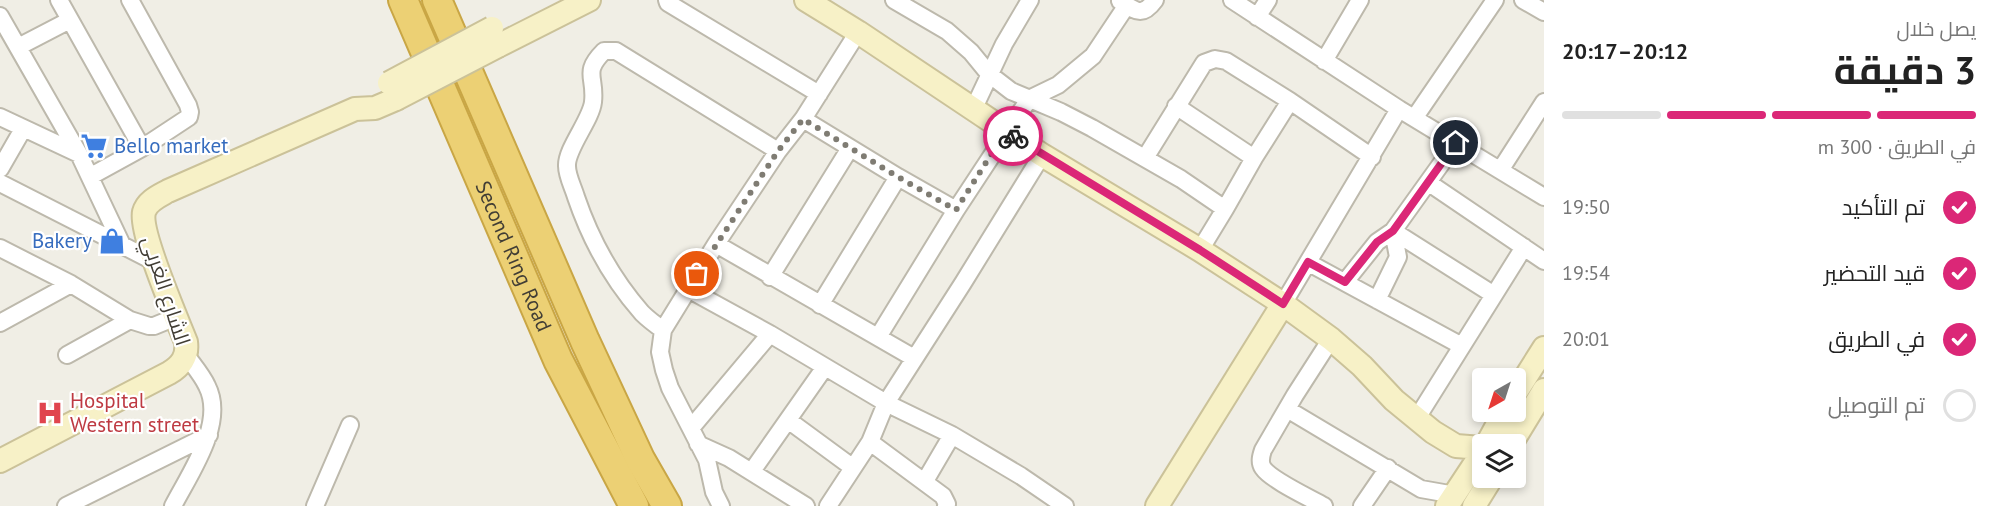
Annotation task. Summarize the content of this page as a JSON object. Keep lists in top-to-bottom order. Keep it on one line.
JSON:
{"streets":{"highway":["Second Ring Road"],"street":["الشارع الغربي"]},"places":{"supermarket":["Bello market"],"shop":["Bakery"],"hospital":["Hospital Western street"]},"north":"bottom left","page":{"heading":["3 دقيقة","يصل خلال","20:12–20:17"],"bar":"في الطريق · 300 m","list":[["تم التأكيد","19:50"],["قيد التحضير","19:54"],["في الطريق","20:01"],"تم التوصيل"]}}
